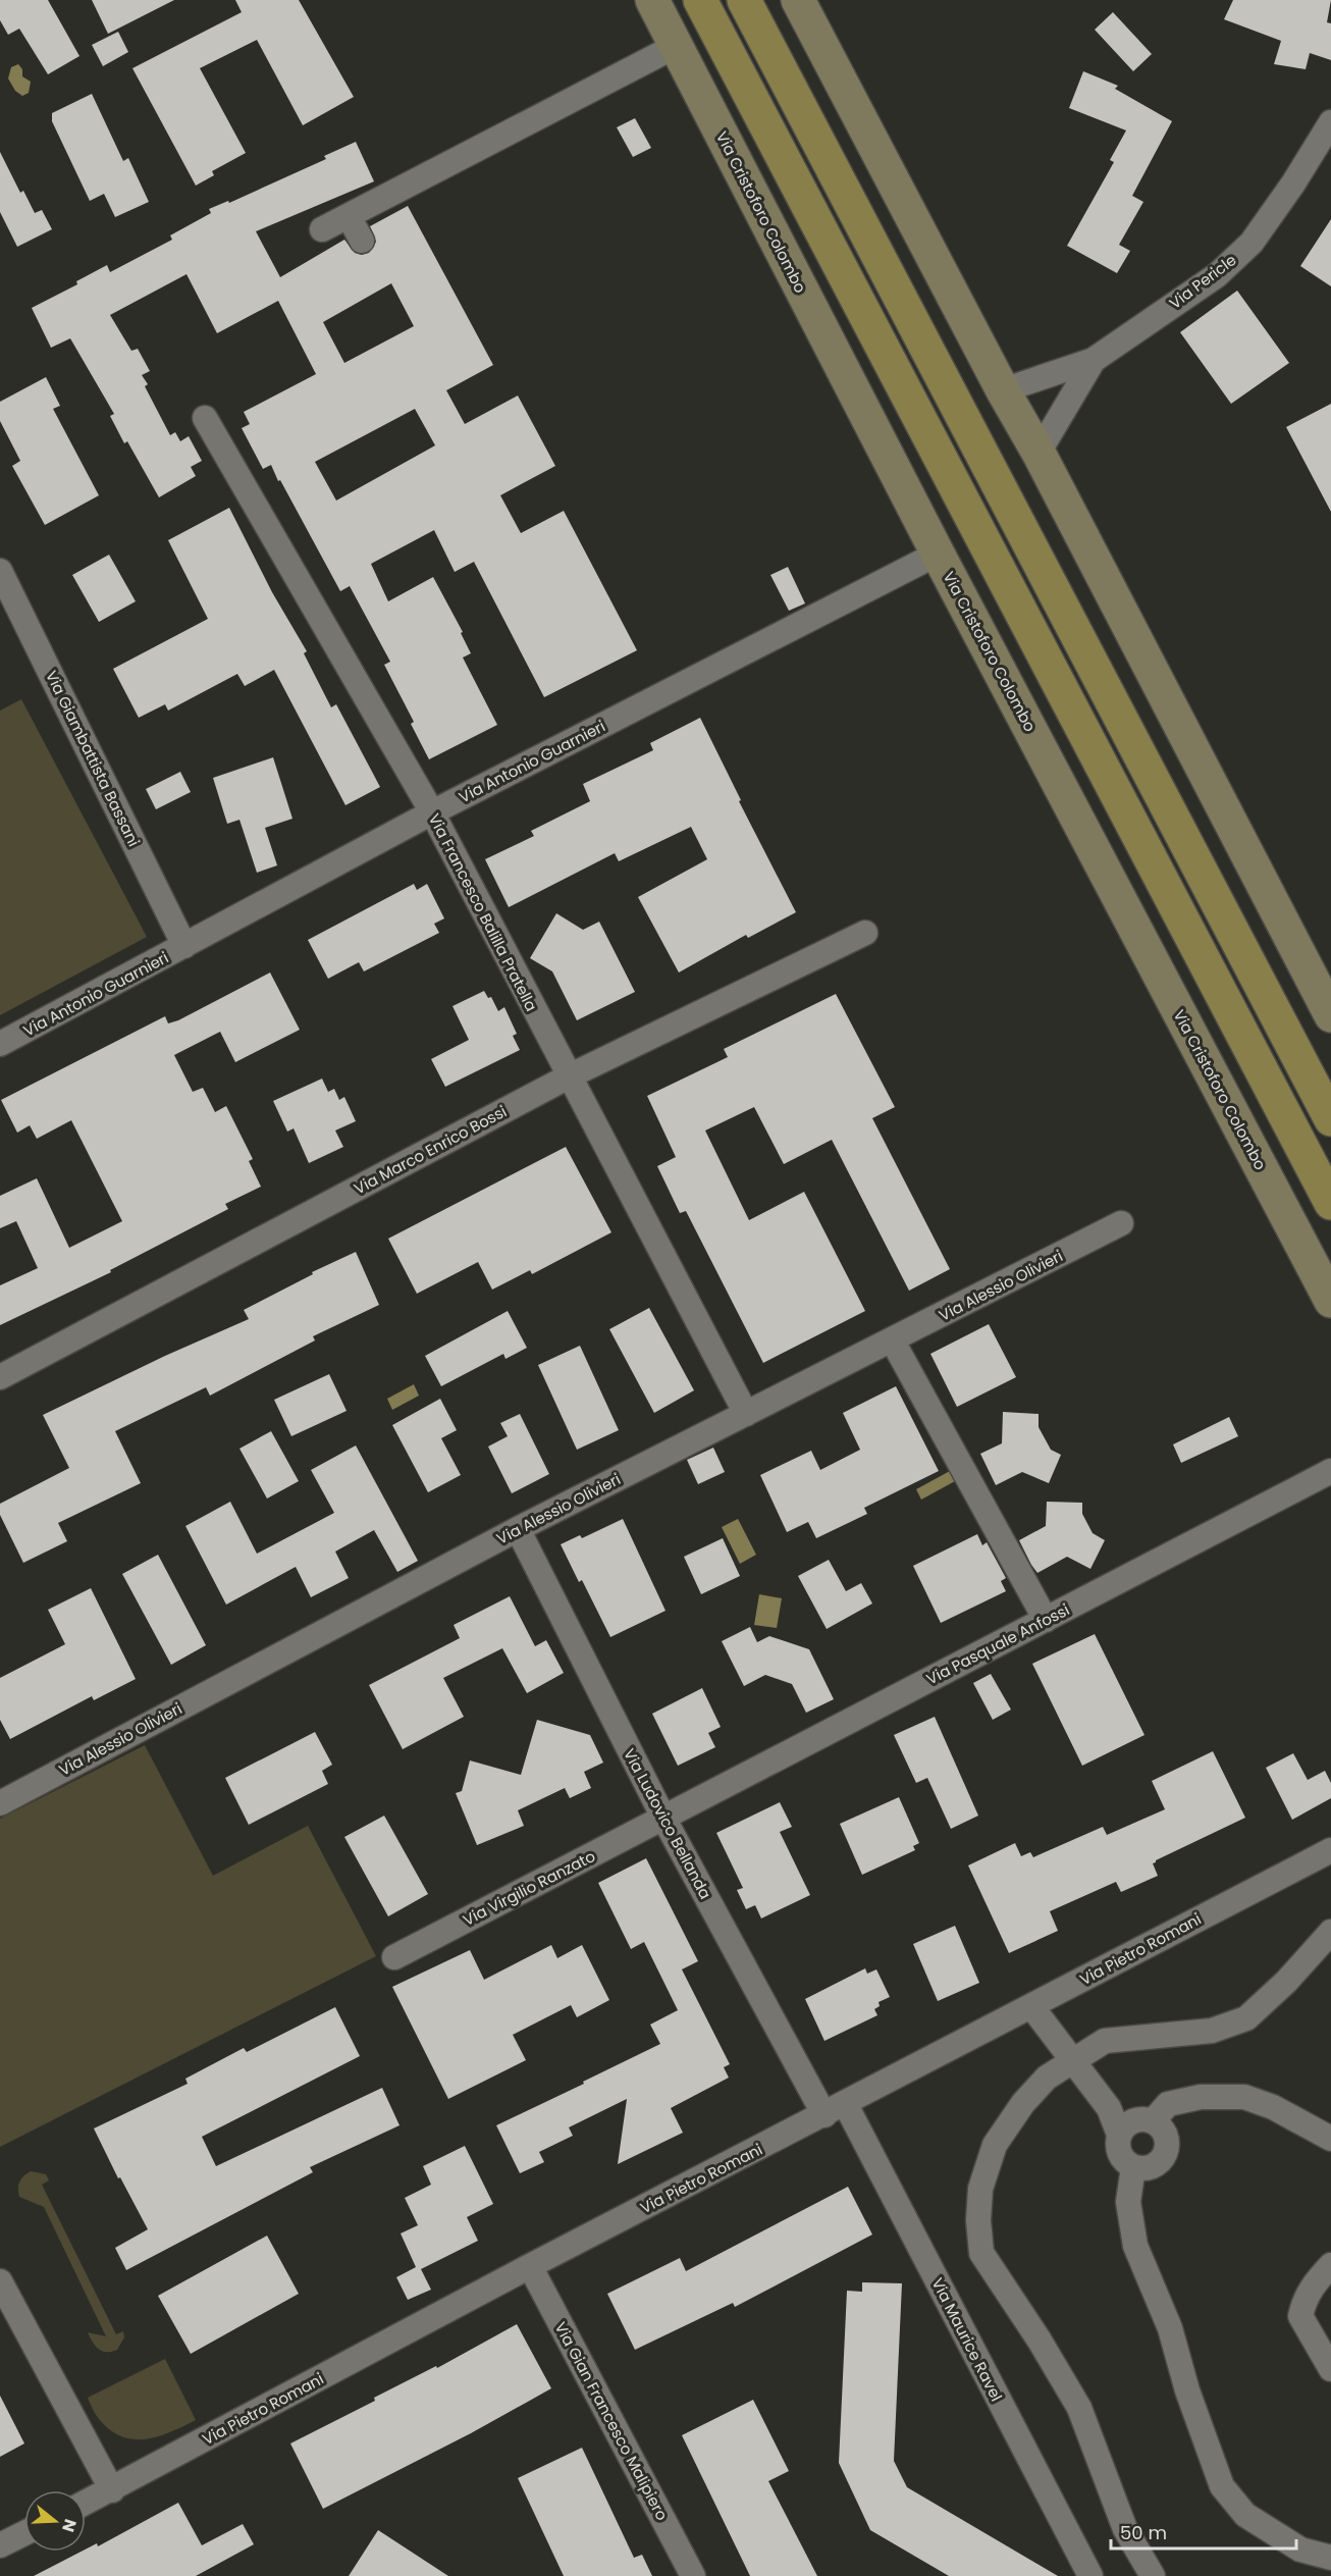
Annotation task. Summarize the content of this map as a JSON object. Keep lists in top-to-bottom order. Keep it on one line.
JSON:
{"streets":{"street":["Via Cristoforo Colombo","Via Pericle","Via Giambattista Bassani","Via Antonio Guarnieri","Via Francesco Balilla Pratella","Via Marco Enrico Bossi","Via Alessio Olivieri","Via Pasquale Anfossi","Via Ludovico Bellanda","Via Virgilio Ranzato","Via Pietro Romani","Via Maurice Ravel","Via Gian Francesco Malipiero"]},"crossings":[["Via Cristoforo Colombo","Via Antonio Guarnieri"],["Via Giambattista Bassani","Via Antonio Guarnieri"],["Via Antonio Guarnieri","Via Francesco Balilla Pratella"],["Via Francesco Balilla Pratella","Via Marco Enrico Bossi"],["Via Francesco Balilla Pratella","Via Alessio Olivieri"],["Via Alessio Olivieri","Via Ludovico Bellanda"],["Via Pasquale Anfossi","Via Ludovico Bellanda"],["Via Pasquale Anfossi","Via Virgilio Ranzato"],["Via Ludovico Bellanda","Via Virgilio Ranzato"],["Via Ludovico Bellanda","Via Pietro Romani"],["Via Ludovico Bellanda","Via Maurice Ravel"],["Via Pietro Romani","Via Maurice Ravel"],["Via Pietro Romani","Via Gian Francesco Malipiero"]],"scale_bar":"50 m","north":"right"}
